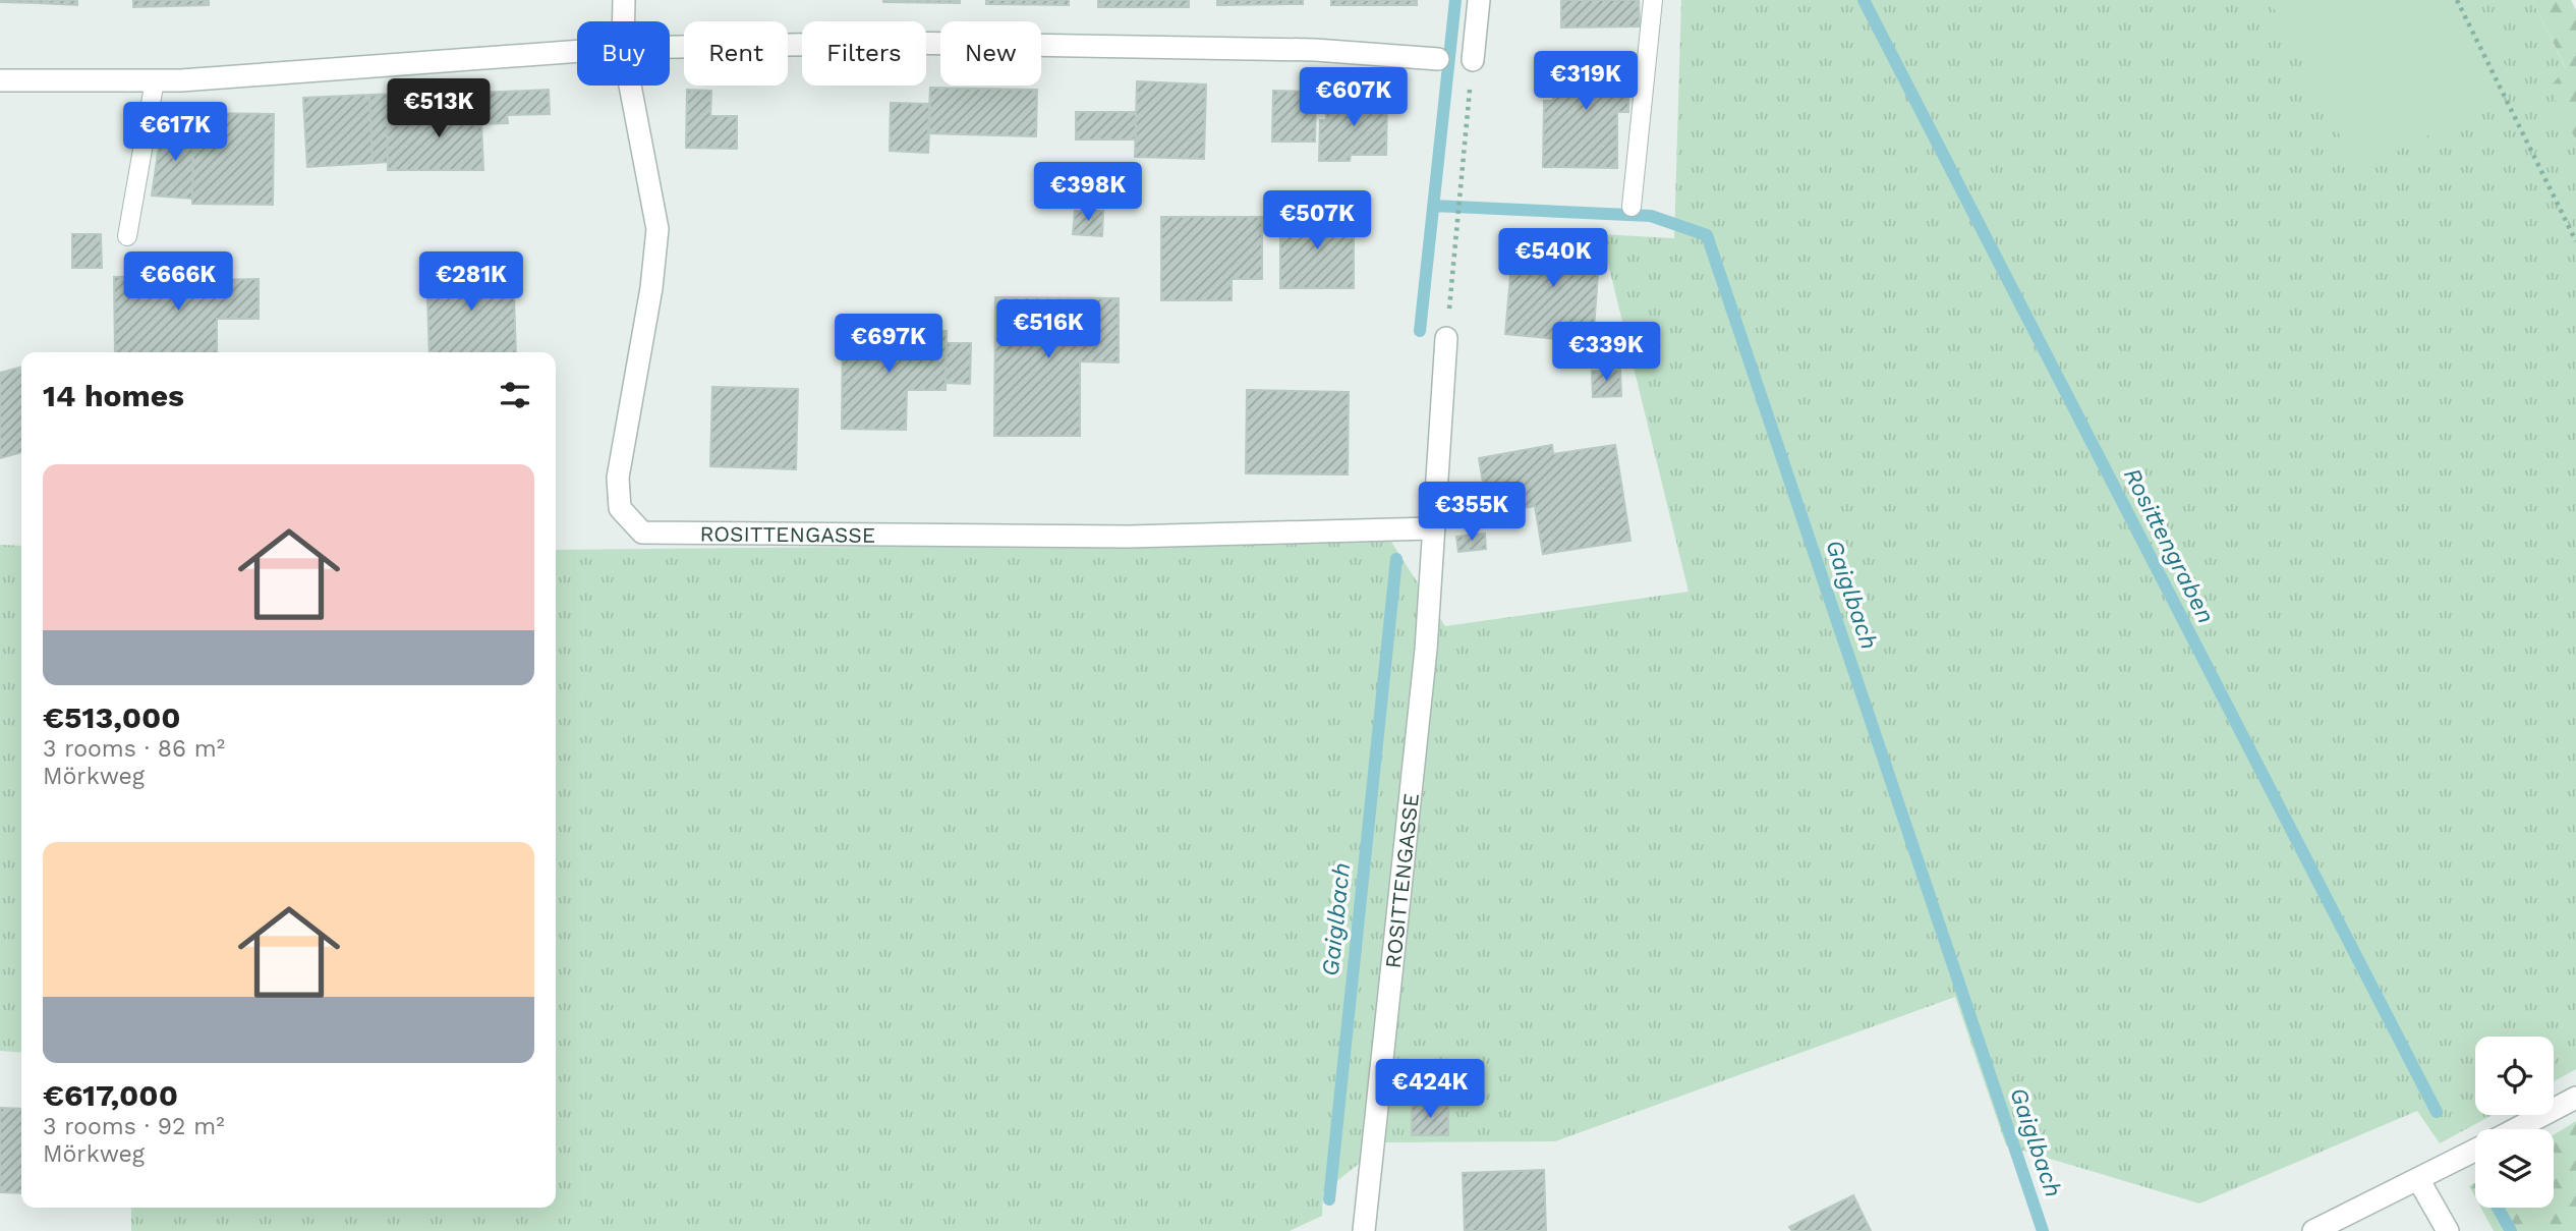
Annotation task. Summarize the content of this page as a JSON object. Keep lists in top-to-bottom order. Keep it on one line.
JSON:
{"streets":{"street":["ROSITTENGASSE"]},"water":["Rosittengraben","Gaiglbach"],"page":{"chip":["Buy","Rent","Filters","New"],"price":["€319K","€607K","€513K","€617K","€398K","€507K","€540K","€666K","€281K","€516K","€697K","€339K","€355K","€424K"],"heading":"14 homes","list":[{"name":"€513,000","note":"3 rooms · 86 m² · Mörkweg"},{"name":"€617,000","note":"3 rooms · 92 m² · Mörkweg"}]}}
